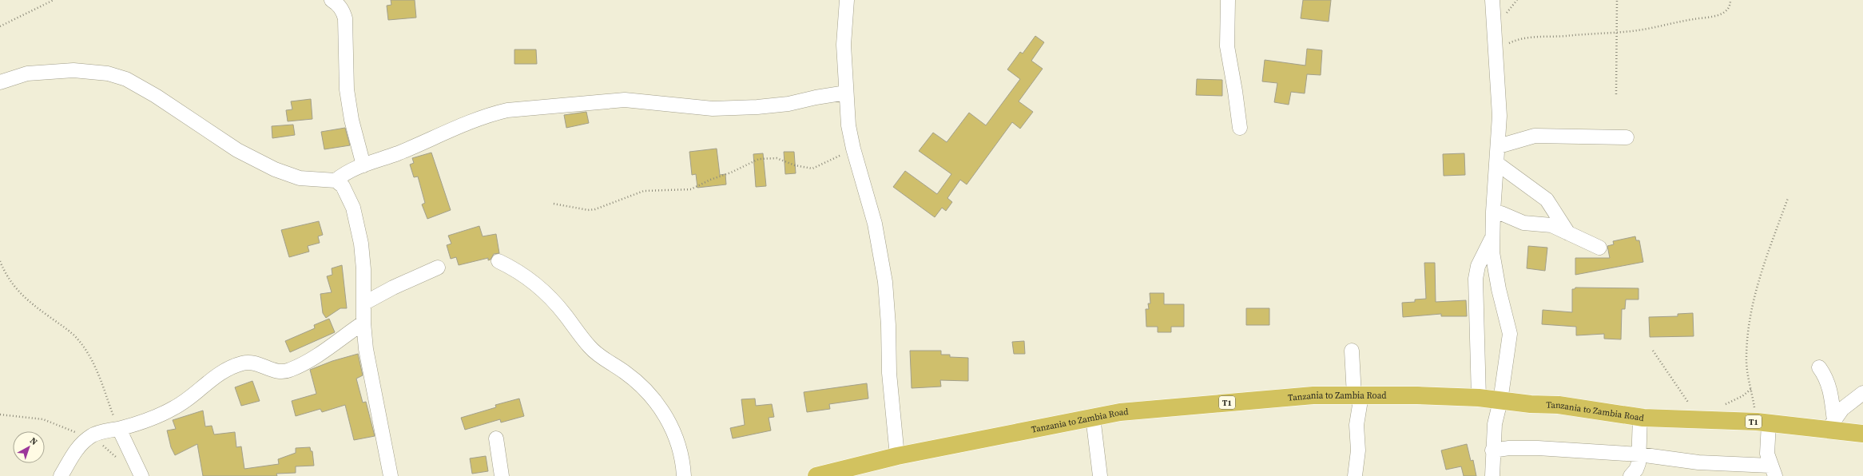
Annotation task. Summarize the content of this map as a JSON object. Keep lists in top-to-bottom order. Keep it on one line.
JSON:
{"streets":{"highway":["Tanzania to Zambia Road","T1"]},"north":"top right"}
